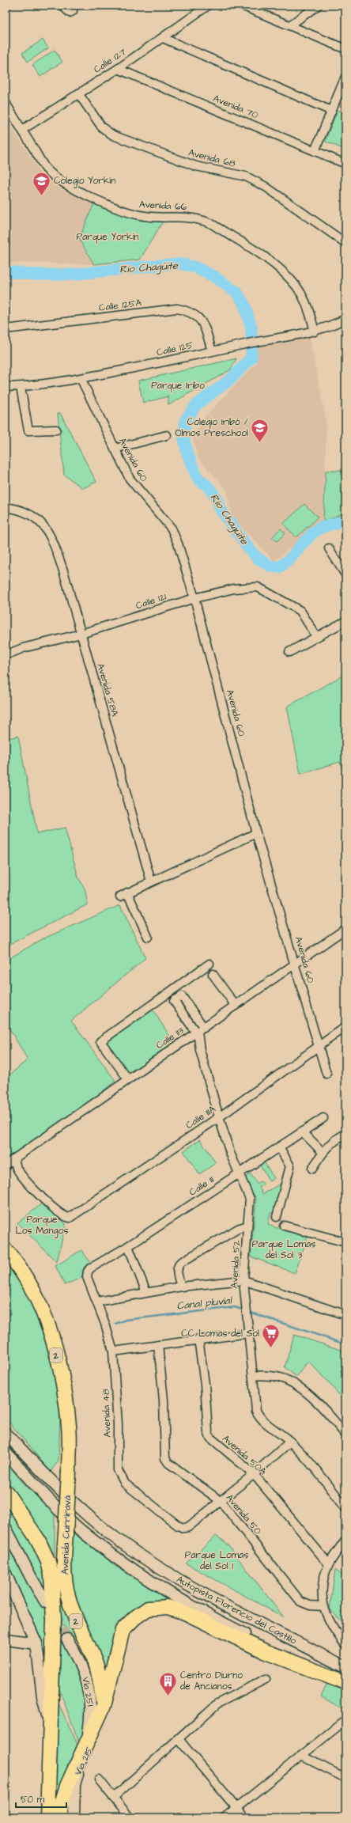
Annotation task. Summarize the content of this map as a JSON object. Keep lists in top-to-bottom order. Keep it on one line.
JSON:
{"streets":{"highway":["2","Avenida Curriravá"],"main road":["Autopista Florencio del Castillo","Vía 251","Vía 215"],"street":["Calle 127","Avenida 70","Avenida 68","Avenida 66","Calle 125A","Calle 125","Avenida 60","Calle 121","Avenida 58A","Calle 113","Calle 111A","Calle 111","Avenida 52","Avenida 48","Avenida 50A","Avenida 50"]},"crossings":[["Calle 127","Avenida 70"],["Calle 127","Avenida 68"],["Calle 127","Avenida 66"],["Avenida 66","Calle 125"],["Calle 125A","Calle 125"],["Calle 125","Avenida 60"],["Avenida 60","Calle 121"],["Avenida 60","Calle 113"],["Avenida 60","Calle 111A"],["Calle 121","Avenida 58A"],["Calle 113","Calle 111A"],["Calle 113","Avenida 52"],["Calle 111A","Avenida 52"],["Calle 111","Avenida 52"],["Calle 111","Avenida 48"],["Avenida 48","Avenida 50"],["Avenida Curriravá","Vía 215"]],"water":["Río Chagüite","Canal pluvial"],"parks":["Parque Yorkín","Parque Iribo","Parque Los Mangos","Parque Lomas del Sol 3","Parque Lomas del Sol 1"],"places":{"school or university":["Colegio Yorkin","Colegio Iribó / Olmos Preschool"],"supermarket":["CC Lomas del Sol"],"building":["Centro Diurno de Ancianos"]},"scale_bar":"50 m"}
